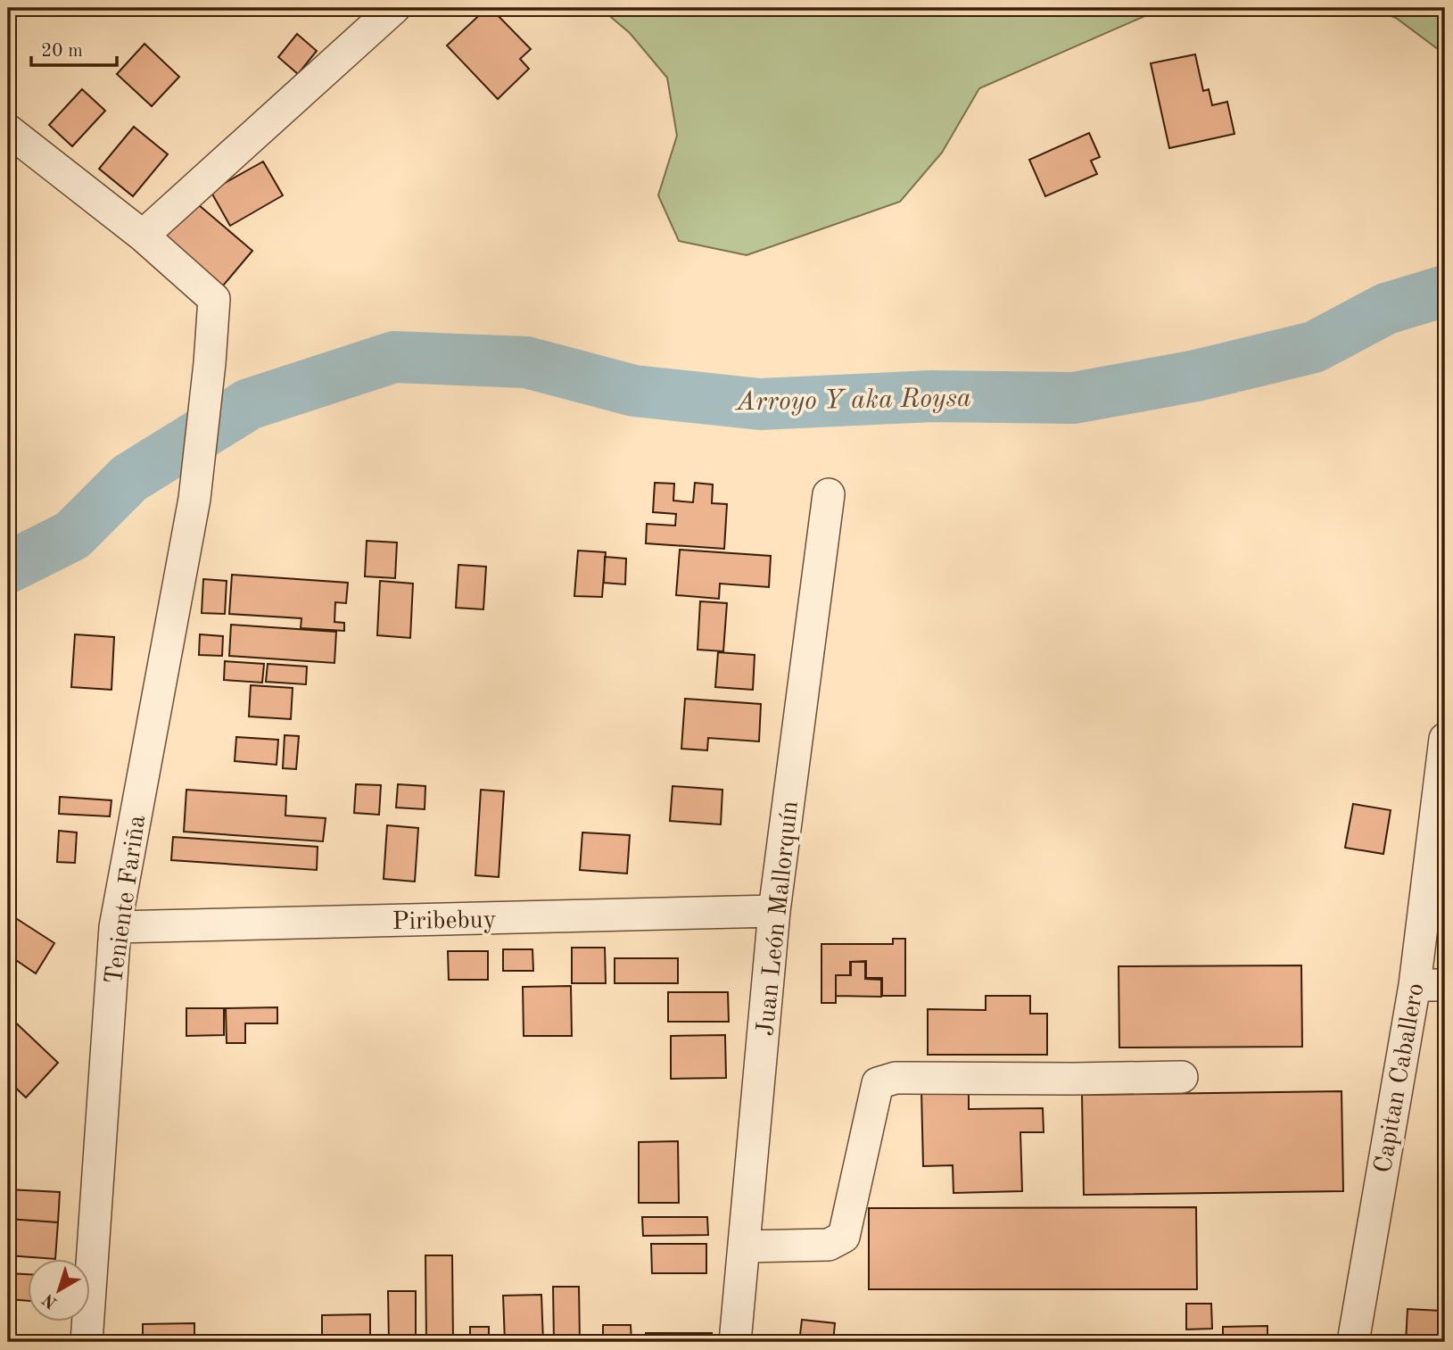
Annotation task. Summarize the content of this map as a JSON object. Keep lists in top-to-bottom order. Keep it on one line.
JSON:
{"streets":{"street":["Teniente Fariña","Juan León Mallorquín","Piribebuy","Capitan Caballero"]},"crossings":[["Teniente Fariña","Piribebuy"],["Juan León Mallorquín","Piribebuy"]],"water":["Arroyo Y aka Roysa"],"scale_bar":"20 m","north":"bottom left"}
